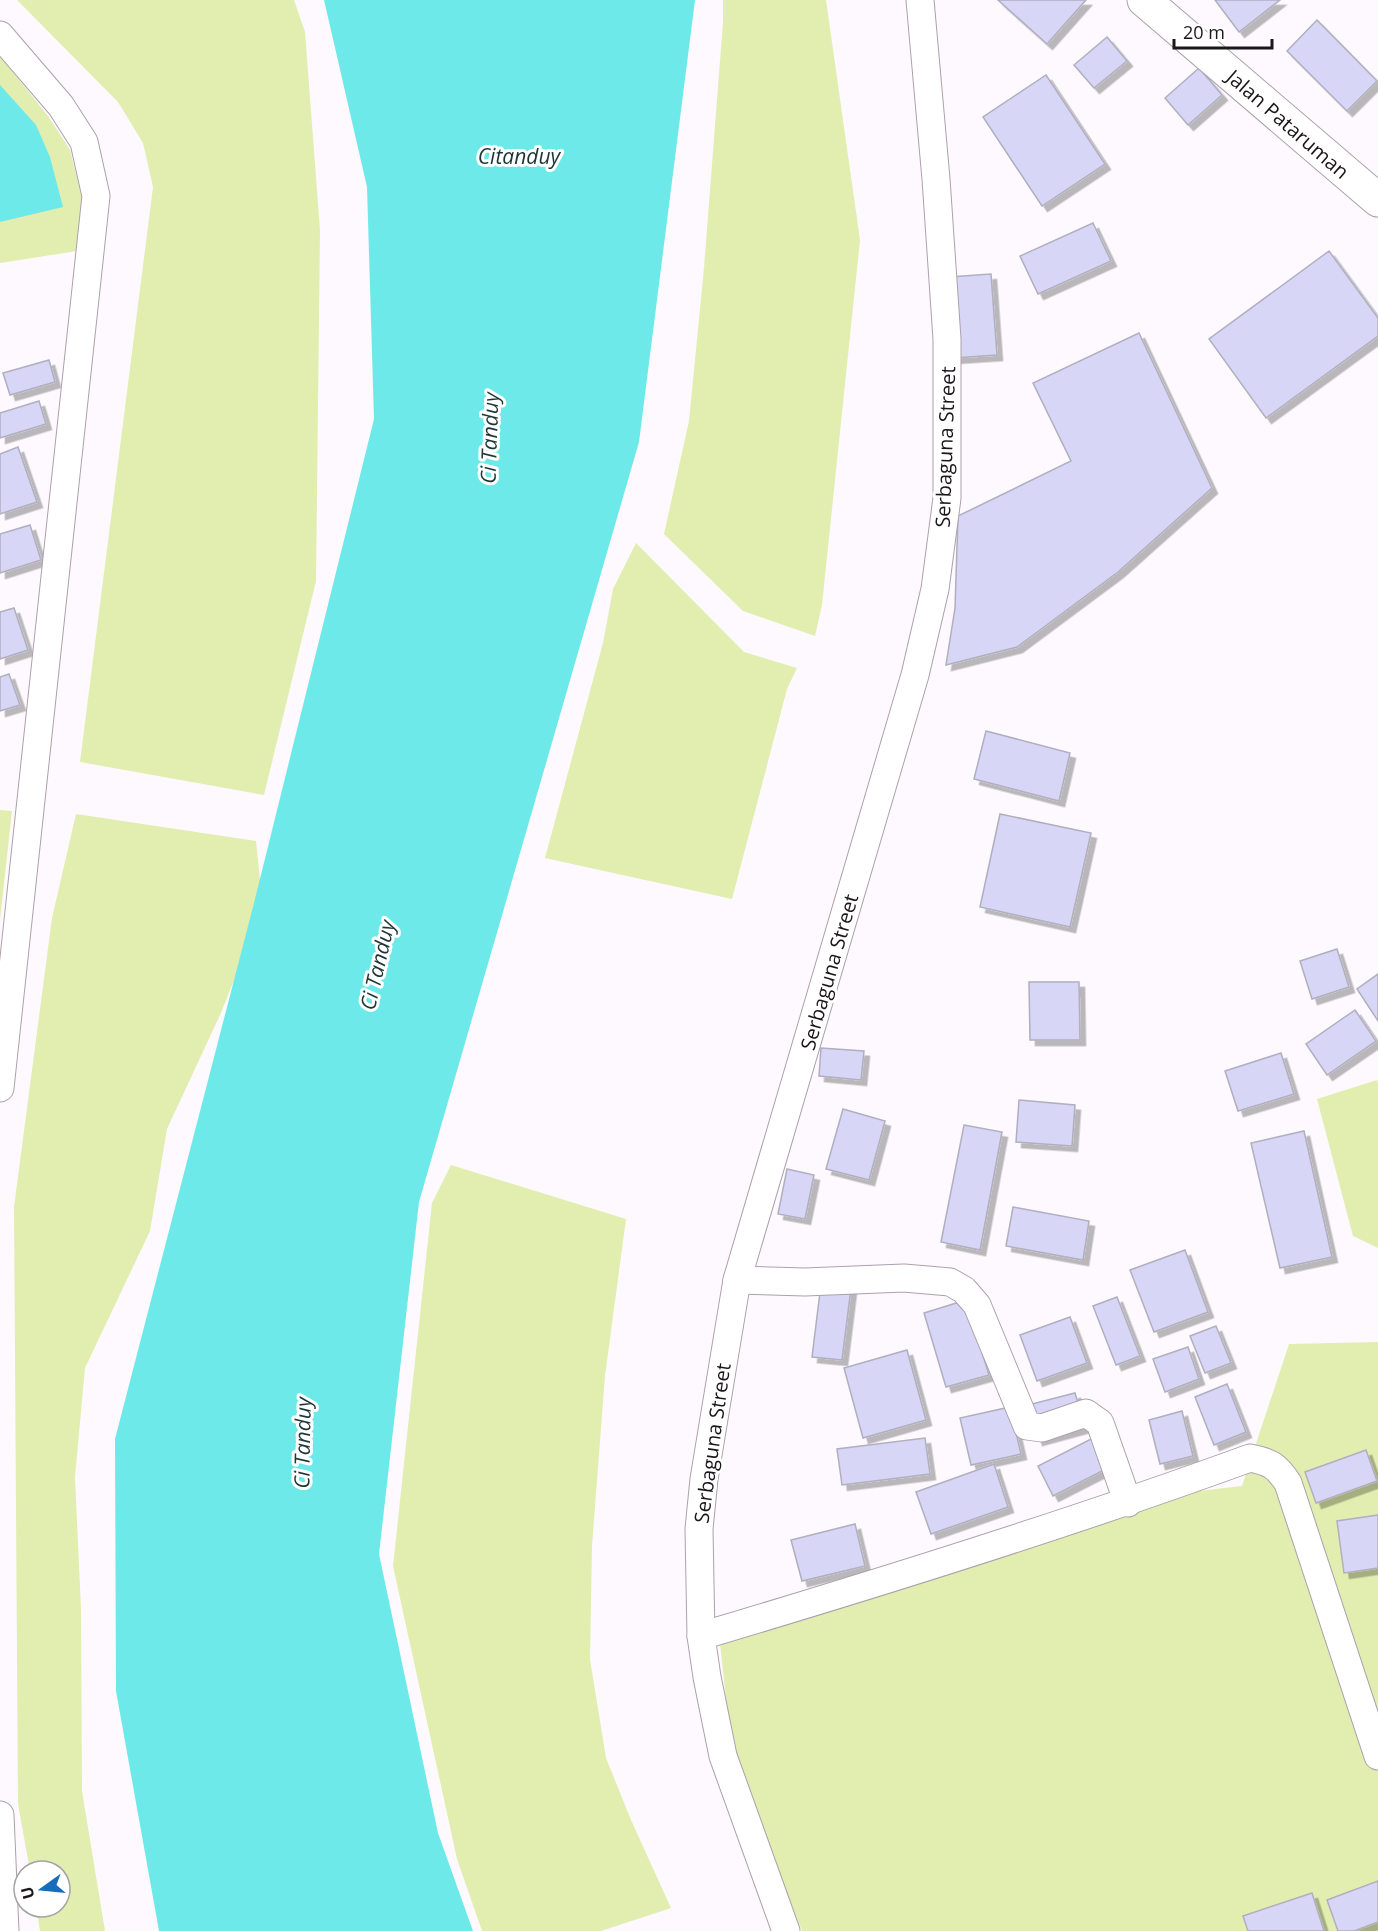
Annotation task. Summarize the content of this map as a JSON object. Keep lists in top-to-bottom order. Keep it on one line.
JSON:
{"streets":{"street":["Jalan Pataruman","Serbaguna Street"]},"water":["Citanduy","Ci Tanduy"],"scale_bar":"20 m","north":"left"}
